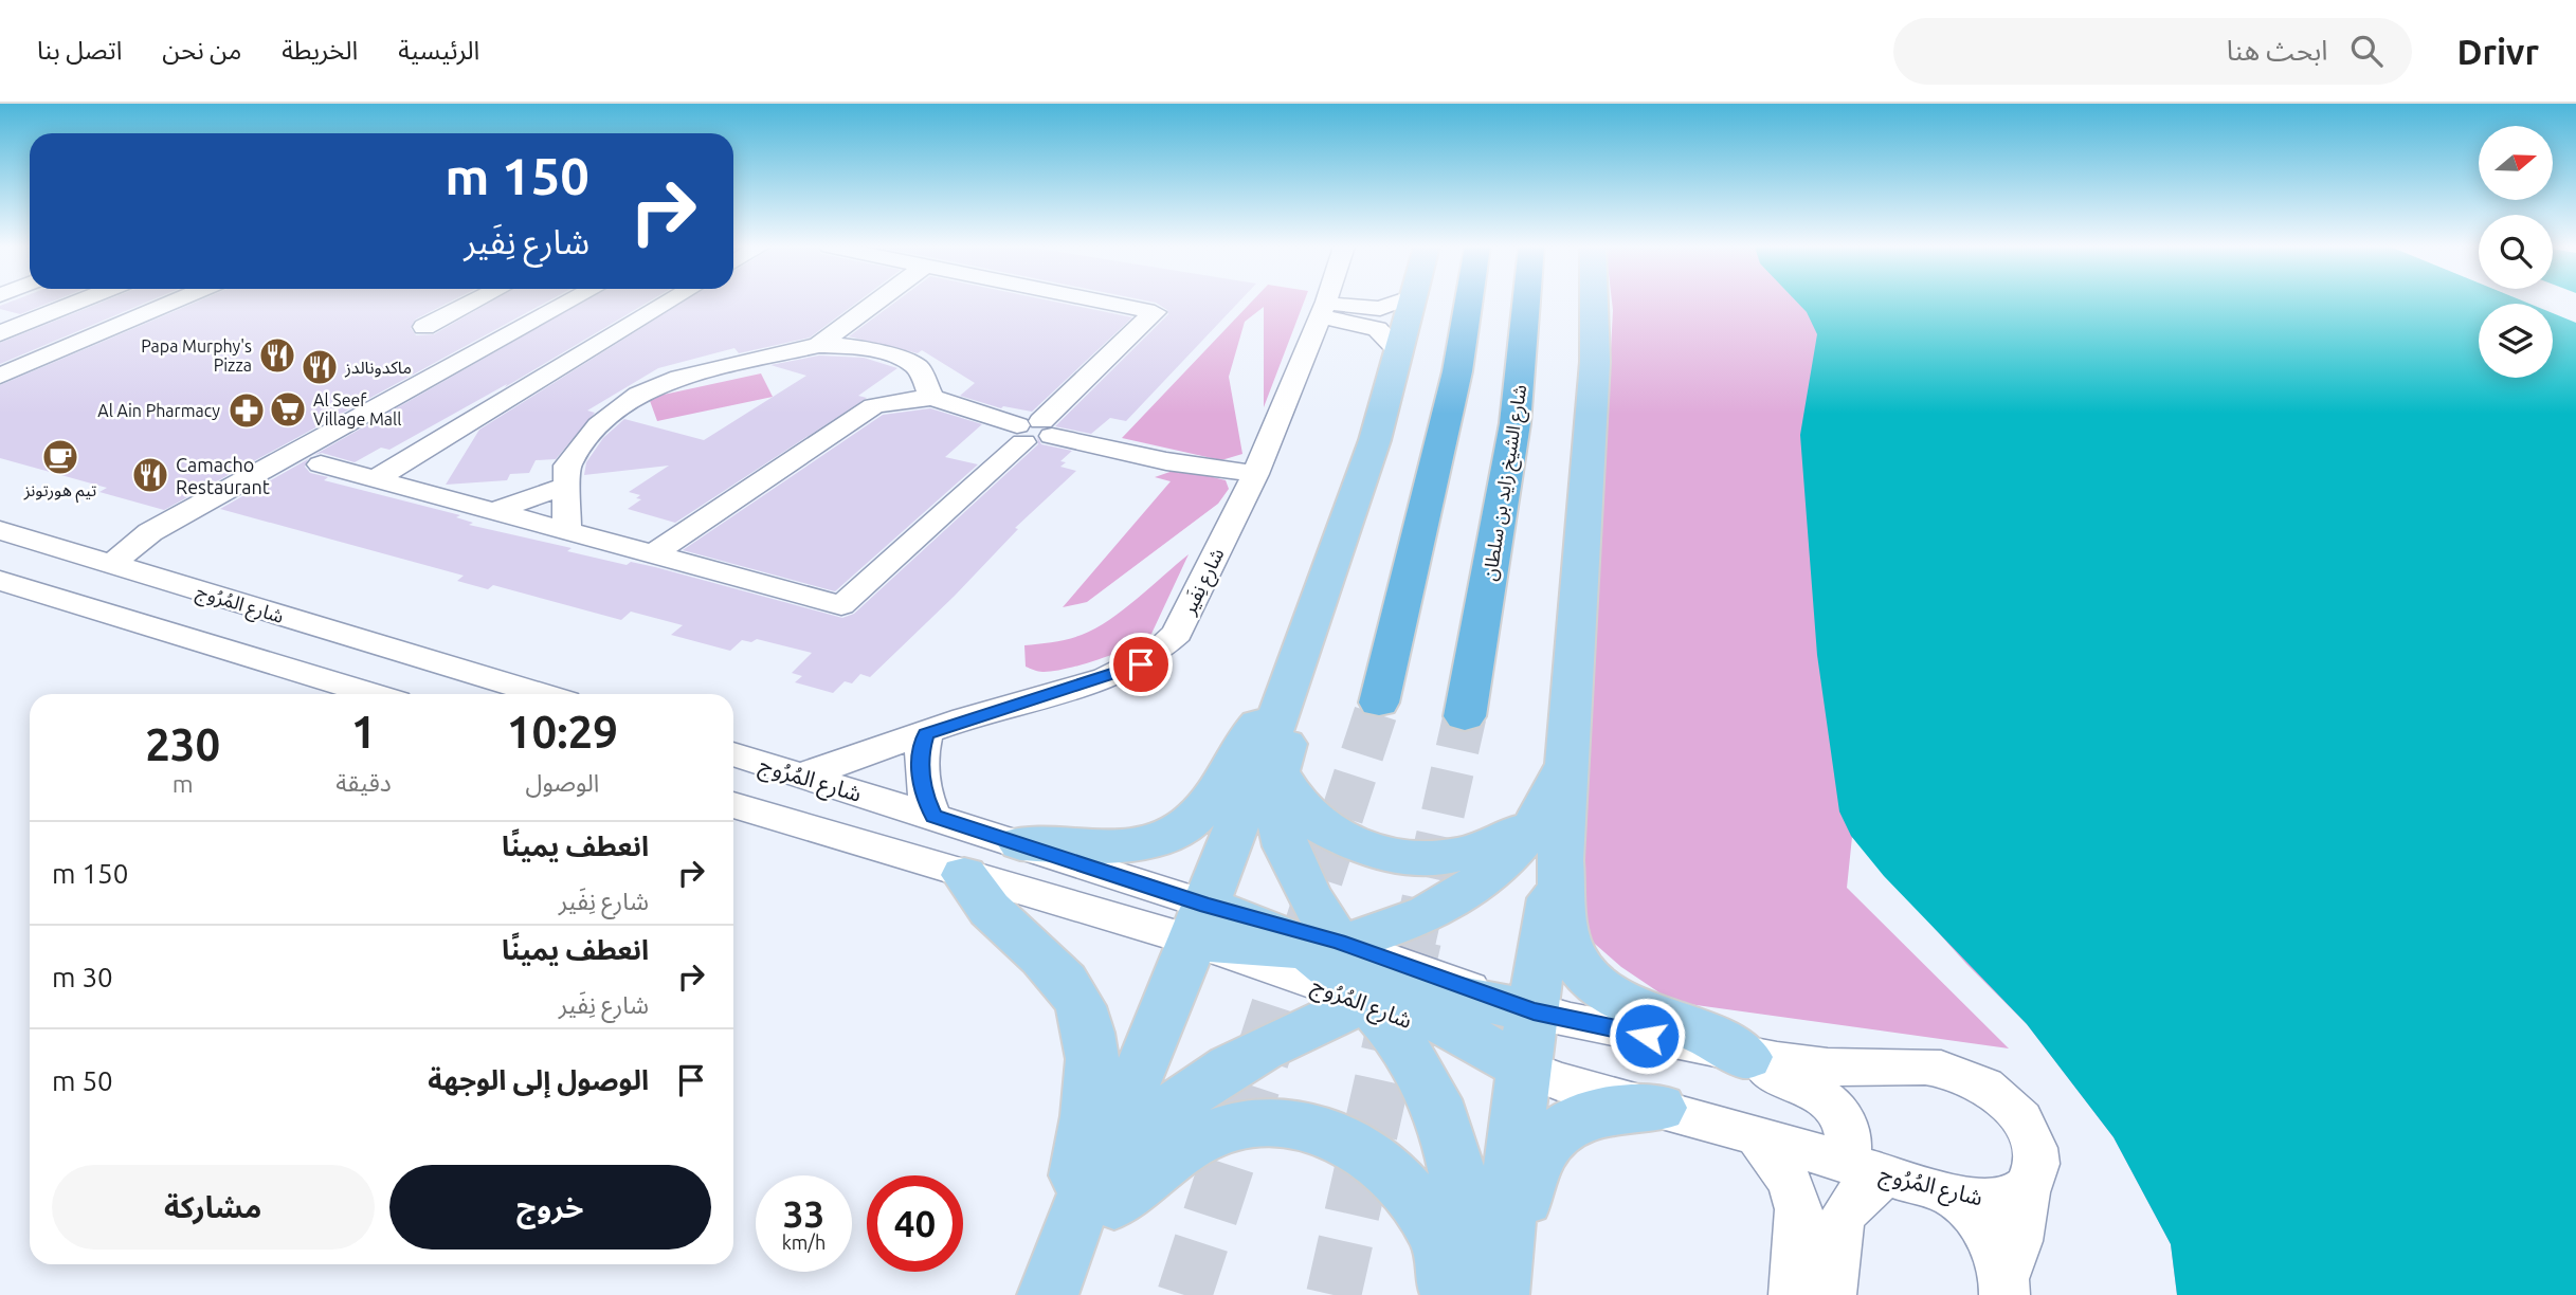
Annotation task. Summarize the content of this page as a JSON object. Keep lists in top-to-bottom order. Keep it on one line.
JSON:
{"streets":{"highway":["شارع الشيخ زايد بن سلطان"],"street":["شارع نِفَير","شارع المُرُوج"]},"crossings":[["شارع نِفَير","شارع المُرُوج"]],"places":{"restaurant":["Papa Murphy's Pizza","ماكدونالدز","Camacho Restaurant"],"supermarket":["Al Seef Village Mall"],"pharmacy":["Al Ain Pharmacy"],"cafe":["تيم هورتونز"]},"north":"right","page":{"header":"Drivr","search":"ابحث هنا","nav":["الرئيسية","الخريطة","من نحن","اتصل بنا"],"turn":["150 m","شارع نِفَير"],"eta":["10:29","الوصول","1","دقيقة","230","m"],"list":[{"name":"انعطف يمينًا","note":"شارع نِفَير","value":"150 m"},{"name":"انعطف يمينًا","note":"شارع نِفَير","value":"30 m"},{"name":"الوصول إلى الوجهة","value":"50 m"}],"buttons":["خروج","مشاركة"],"speed":"33 km/h","limit":"40"}}
